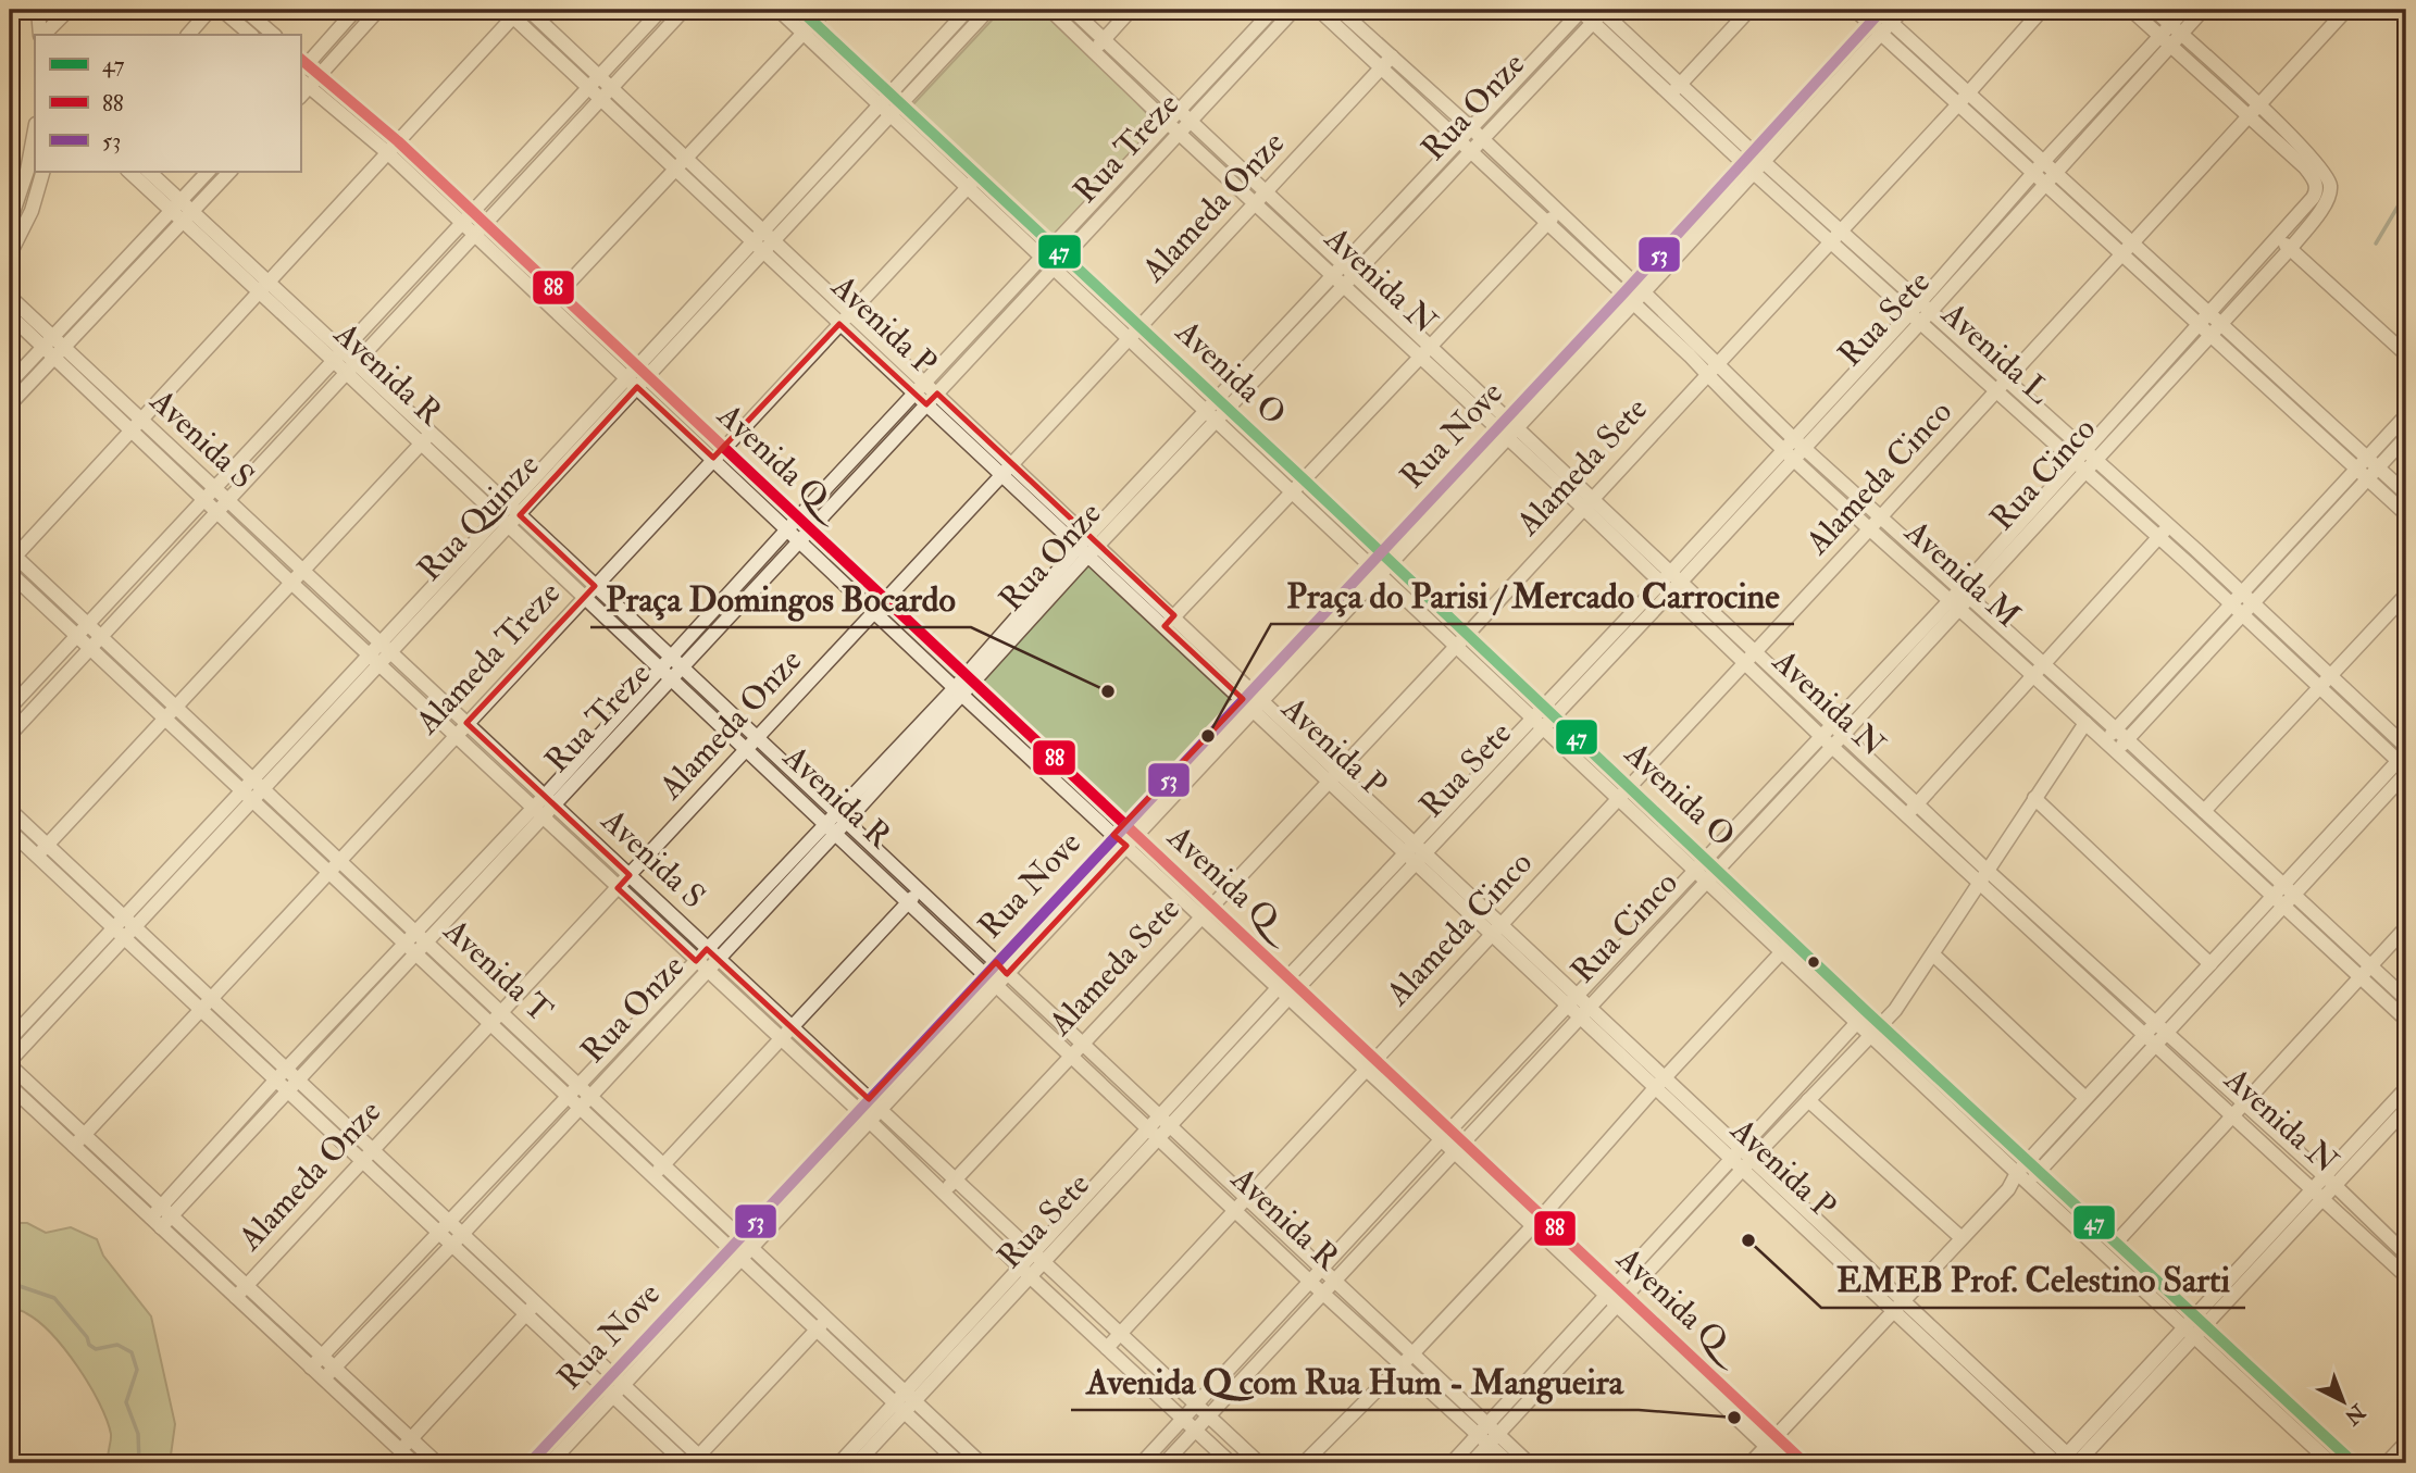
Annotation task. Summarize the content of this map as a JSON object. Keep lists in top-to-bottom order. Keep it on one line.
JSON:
{"streets":{"street":["Rua Onze","Rua Treze","Alameda Onze","Avenida N","Rua Sete","Avenida P","Avenida L","Avenida O","Avenida R","Rua Nove","Avenida S","Avenida Q","Alameda Sete","Rua Cinco","Alameda Cinco","Rua Quinze","Avenida M","Alameda Treze","Avenida T"]},"crossings":[["Rua Onze","Avenida N"],["Rua Onze","Avenida P"],["Rua Onze","Avenida L"],["Rua Onze","Avenida O"],["Rua Onze","Avenida R"],["Rua Onze","Avenida S"],["Rua Onze","Avenida Q"],["Rua Onze","Avenida M"],["Rua Onze","Avenida T"],["Rua Treze","Avenida N"],["Rua Treze","Avenida P"],["Rua Treze","Avenida O"],["Rua Treze","Avenida R"],["Rua Treze","Avenida S"],["Rua Treze","Avenida Q"],["Rua Treze","Avenida T"],["Alameda Onze","Avenida N"],["Alameda Onze","Avenida P"],["Alameda Onze","Avenida O"],["Alameda Onze","Avenida R"],["Alameda Onze","Avenida S"],["Alameda Onze","Avenida Q"],["Alameda Onze","Avenida M"],["Alameda Onze","Avenida T"],["Avenida N","Rua Sete"],["Avenida N","Rua Nove"],["Avenida N","Alameda Sete"],["Avenida N","Rua Cinco"],["Avenida N","Alameda Cinco"],["Rua Sete","Avenida P"],["Rua Sete","Avenida L"],["Rua Sete","Avenida O"],["Rua Sete","Avenida R"],["Rua Sete","Avenida S"],["Rua Sete","Avenida Q"],["Rua Sete","Avenida M"],["Rua Sete","Avenida T"],["Avenida P","Rua Nove"],["Avenida P","Alameda Sete"],["Avenida P","Rua Cinco"],["Avenida P","Alameda Cinco"],["Avenida P","Rua Quinze"],["Avenida P","Alameda Treze"],["Avenida L","Rua Nove"],["Avenida L","Alameda Sete"],["Avenida L","Rua Cinco"],["Avenida L","Alameda Cinco"],["Avenida O","Rua Nove"],["Avenida O","Alameda Sete"],["Avenida O","Rua Cinco"],["Avenida O","Alameda Cinco"],["Avenida O","Rua Quinze"],["Avenida O","Alameda Treze"],["Avenida R","Rua Nove"],["Avenida R","Alameda Sete"],["Avenida R","Rua Cinco"],["Avenida R","Alameda Cinco"],["Avenida R","Rua Quinze"],["Avenida R","Alameda Treze"],["Rua Nove","Avenida S"],["Rua Nove","Avenida Q"],["Rua Nove","Avenida M"],["Rua Nove","Avenida T"],["Avenida S","Alameda Sete"],["Avenida S","Rua Cinco"],["Avenida S","Alameda Cinco"],["Avenida S","Rua Quinze"],["Avenida S","Alameda Treze"],["Avenida Q","Alameda Sete"],["Avenida Q","Rua Cinco"],["Avenida Q","Alameda Cinco"],["Avenida Q","Rua Quinze"],["Avenida Q","Alameda Treze"],["Alameda Sete","Avenida M"],["Rua Cinco","Avenida M"],["Alameda Cinco","Avenida M"],["Rua Quinze","Avenida T"],["Alameda Treze","Avenida T"]],"places":["Praça Domingos Bocardo","Praça do Parisi / Mercado Carrocine","EMEB Prof. Celestino Sarti","Avenida Q com Rua Hum - Mangueira"],"lines":["transit line 47","transit line 53","transit line 88"],"legend":["47","88","53"],"north":"bottom right"}
